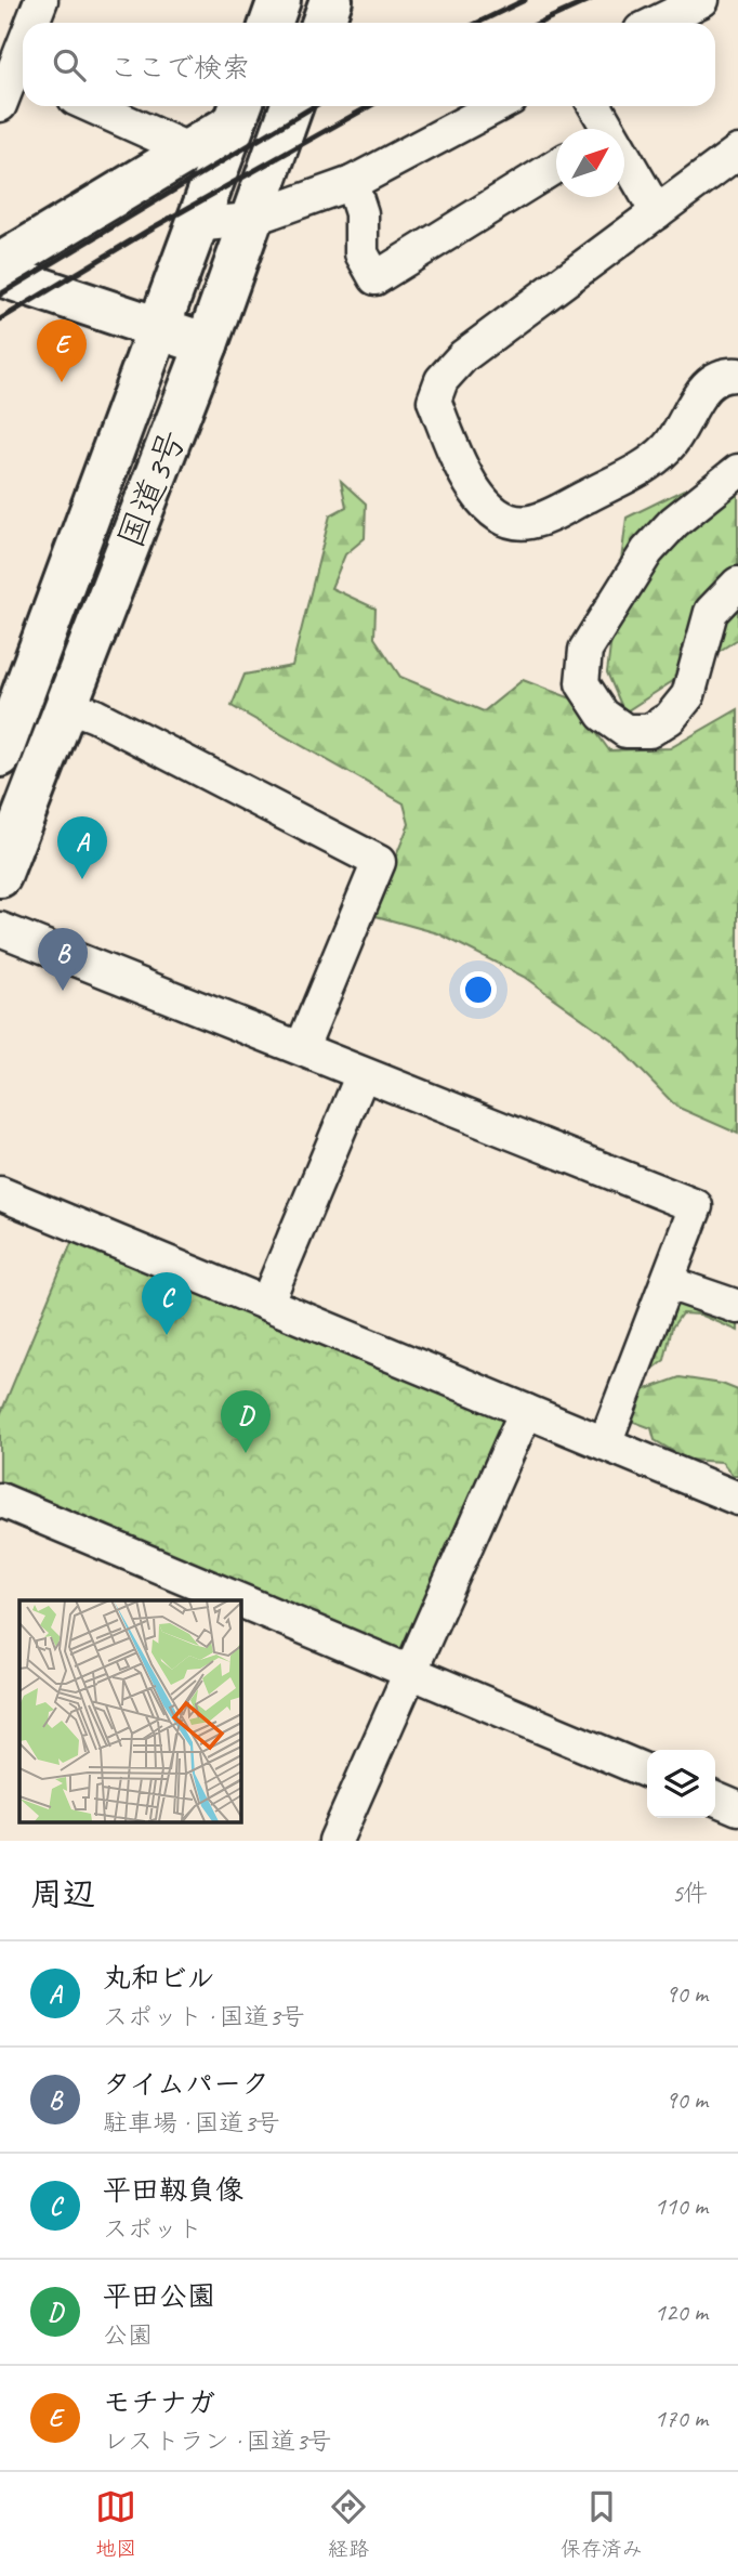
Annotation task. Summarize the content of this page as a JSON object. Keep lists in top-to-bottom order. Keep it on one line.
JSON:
{"streets":{"main road":["国道3号"]},"north":"top right","page":{"search":"ここで検索","pins":["E","A","B","C","D"],"heading":["周辺","5件"],"list":[{"mark":"A","name":"丸和ビル","note":"スポット · 国道3号","value":"90 m"},{"mark":"B","name":"タイムパーク","note":"駐車場 · 国道3号","value":"90 m"},{"mark":"C","name":"平田靱負像","note":"スポット","value":"110 m"},{"mark":"D","name":"平田公園","note":"公園","value":"120 m"},{"mark":"E","name":"モチナガ","note":"レストラン · 国道3号","value":"170 m"}],"nav":["地図","経路","保存済み"]}}
